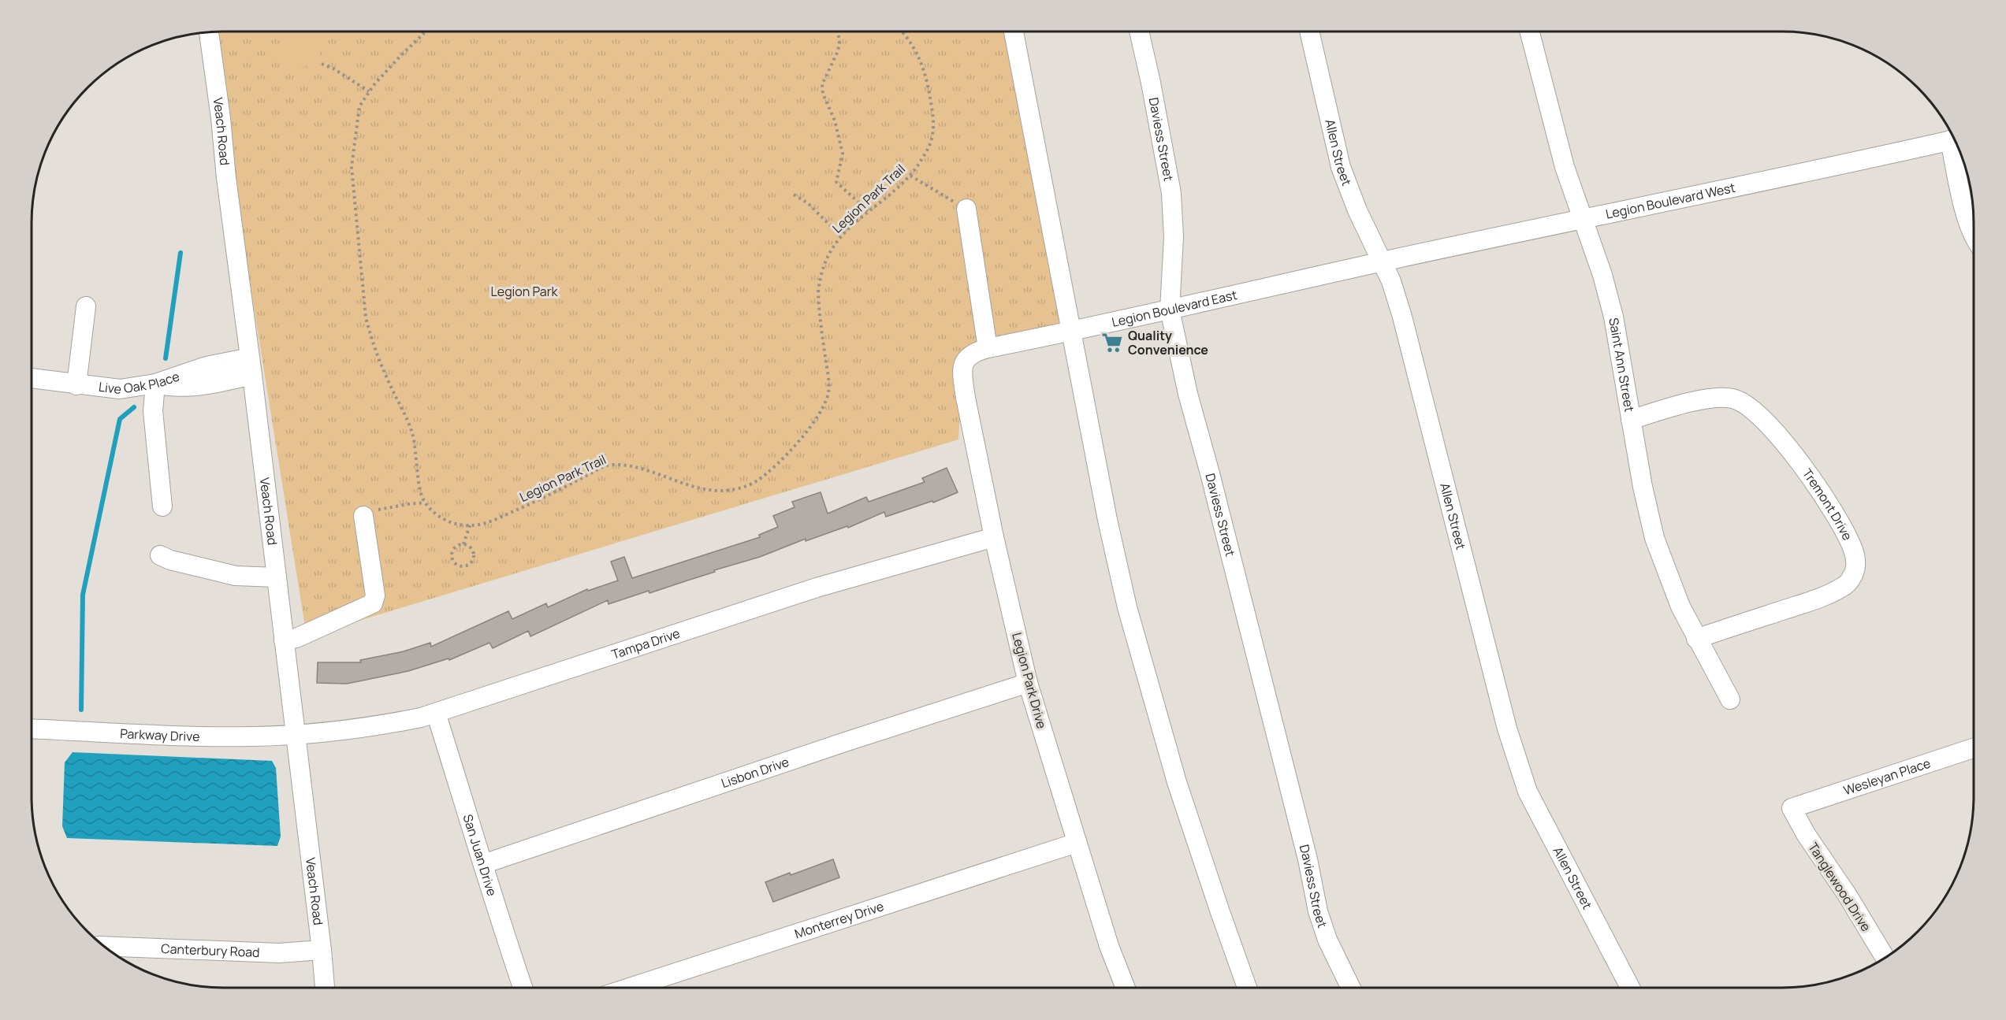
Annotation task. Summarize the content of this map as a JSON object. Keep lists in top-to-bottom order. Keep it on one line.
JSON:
{"streets":{"street":["Veach Road","Daviess Street","Allen Street","Legion Boulevard West","Legion Boulevard East","Saint Ann Street","Live Oak Place","Tremont Drive","Tampa Drive","Legion Park Drive","Parkway Drive","Lisbon Drive","Wesleyan Place","San Juan Drive","Tanglewood Drive","Monterrey Drive","Canterbury Road"],"path":["Legion Park Trail"]},"crossings":[["Veach Road","Live Oak Place"],["Veach Road","Tampa Drive"],["Veach Road","Parkway Drive"],["Veach Road","Canterbury Road"],["Daviess Street","Legion Boulevard East"],["Allen Street","Legion Boulevard West"],["Allen Street","Legion Boulevard East"],["Legion Boulevard West","Legion Boulevard East"],["Legion Boulevard West","Saint Ann Street"],["Legion Boulevard East","Legion Park Drive"],["Saint Ann Street","Tremont Drive"],["Tampa Drive","Legion Park Drive"],["Tampa Drive","Parkway Drive"],["Tampa Drive","San Juan Drive"],["Legion Park Drive","Lisbon Drive"],["Legion Park Drive","Monterrey Drive"],["Lisbon Drive","San Juan Drive"],["Wesleyan Place","Tanglewood Drive"]],"parks":["Legion Park"],"places":{"supermarket":["Quality Convenience"]}}
